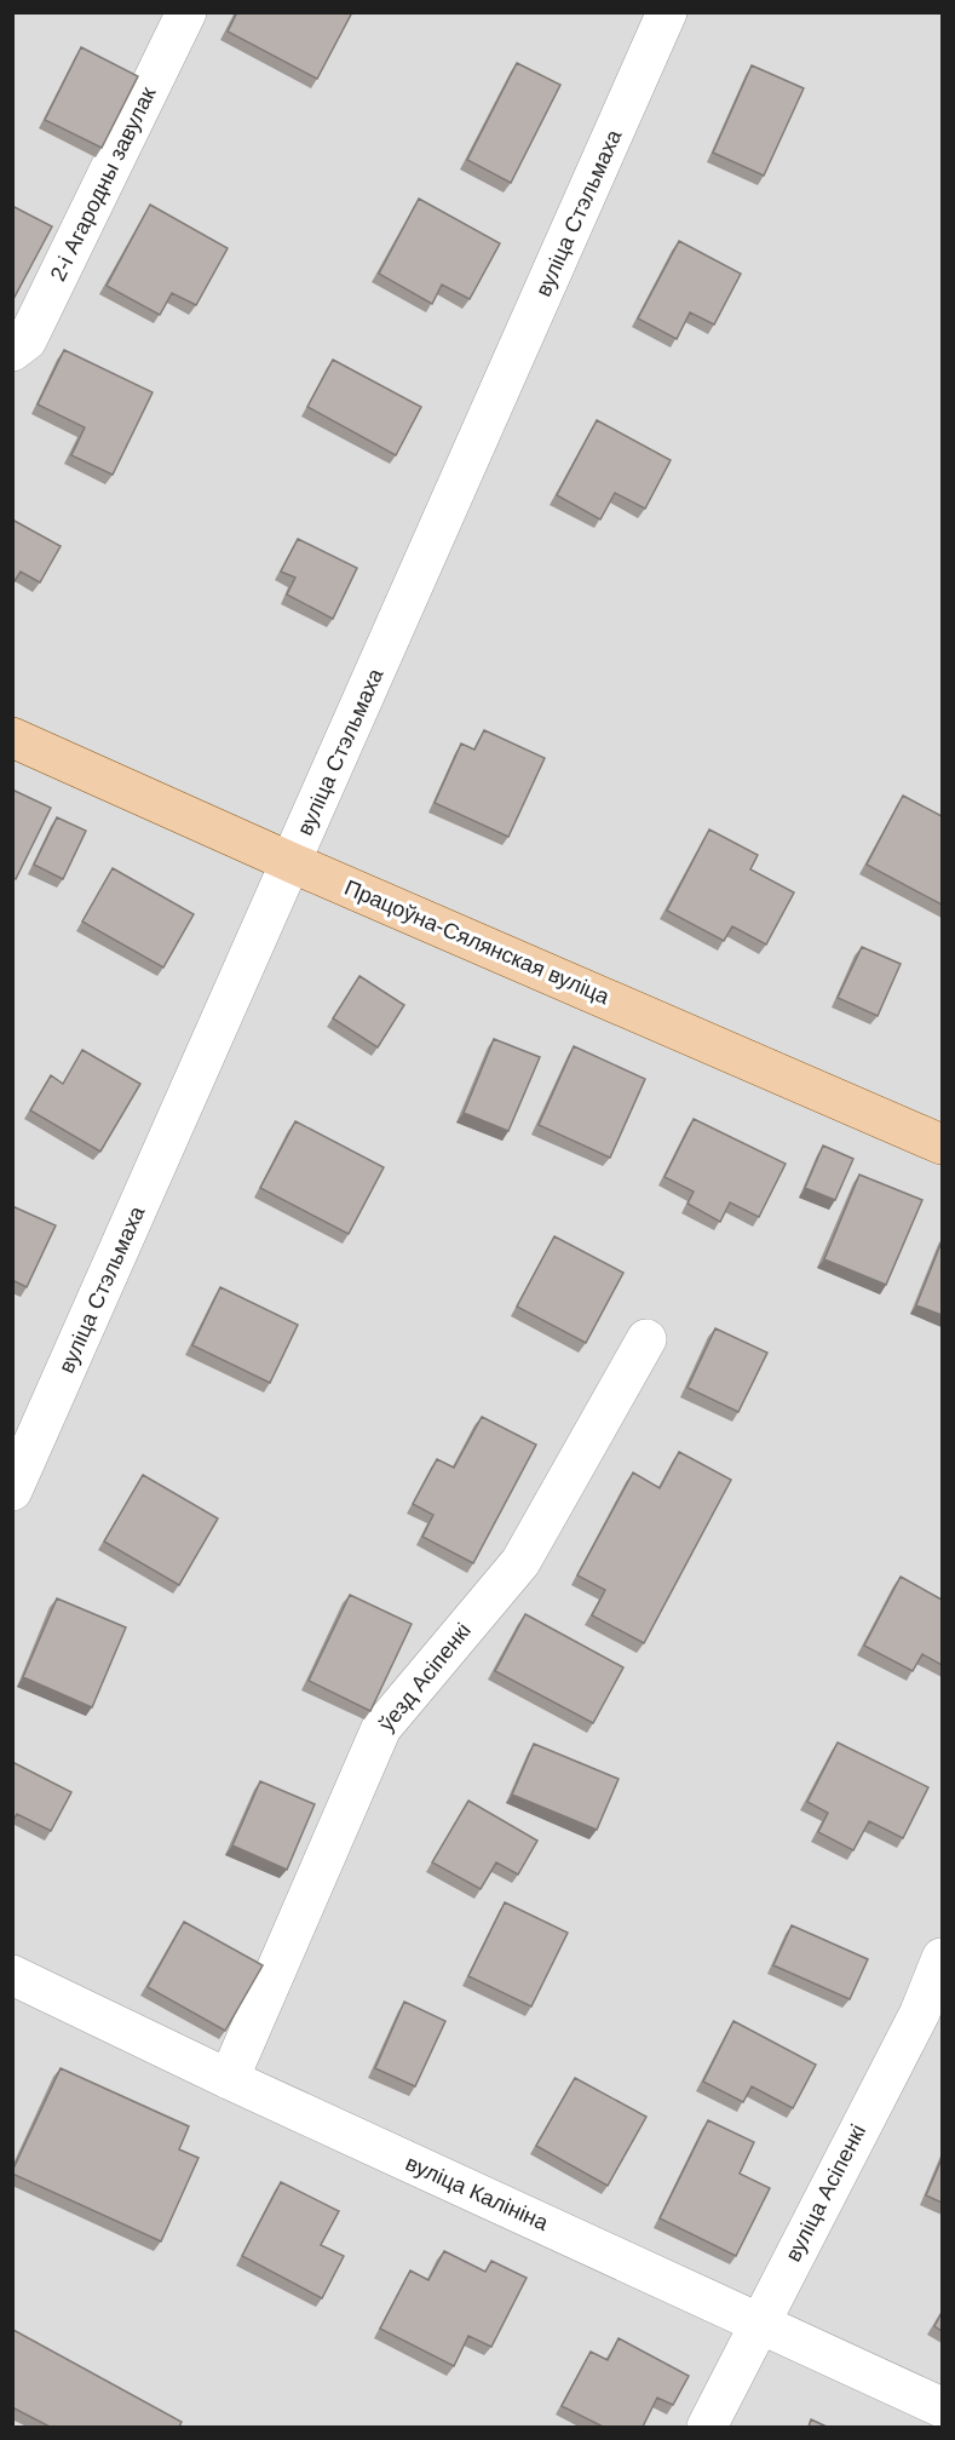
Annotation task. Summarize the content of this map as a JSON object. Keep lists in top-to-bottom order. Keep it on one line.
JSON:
{"streets":{"main road":["Працоўна-Сялянская вуліца"],"street":["2-і Агародны завулак","вуліца Стэльмаха","ўезд Асіпенкі","вуліца Калініна","вуліца Асіпенкі"]},"crossings":[["вуліца Стэльмаха","Працоўна-Сялянская вуліца"],["ўезд Асіпенкі","вуліца Калініна"],["вуліца Калініна","вуліца Асіпенкі"]]}
